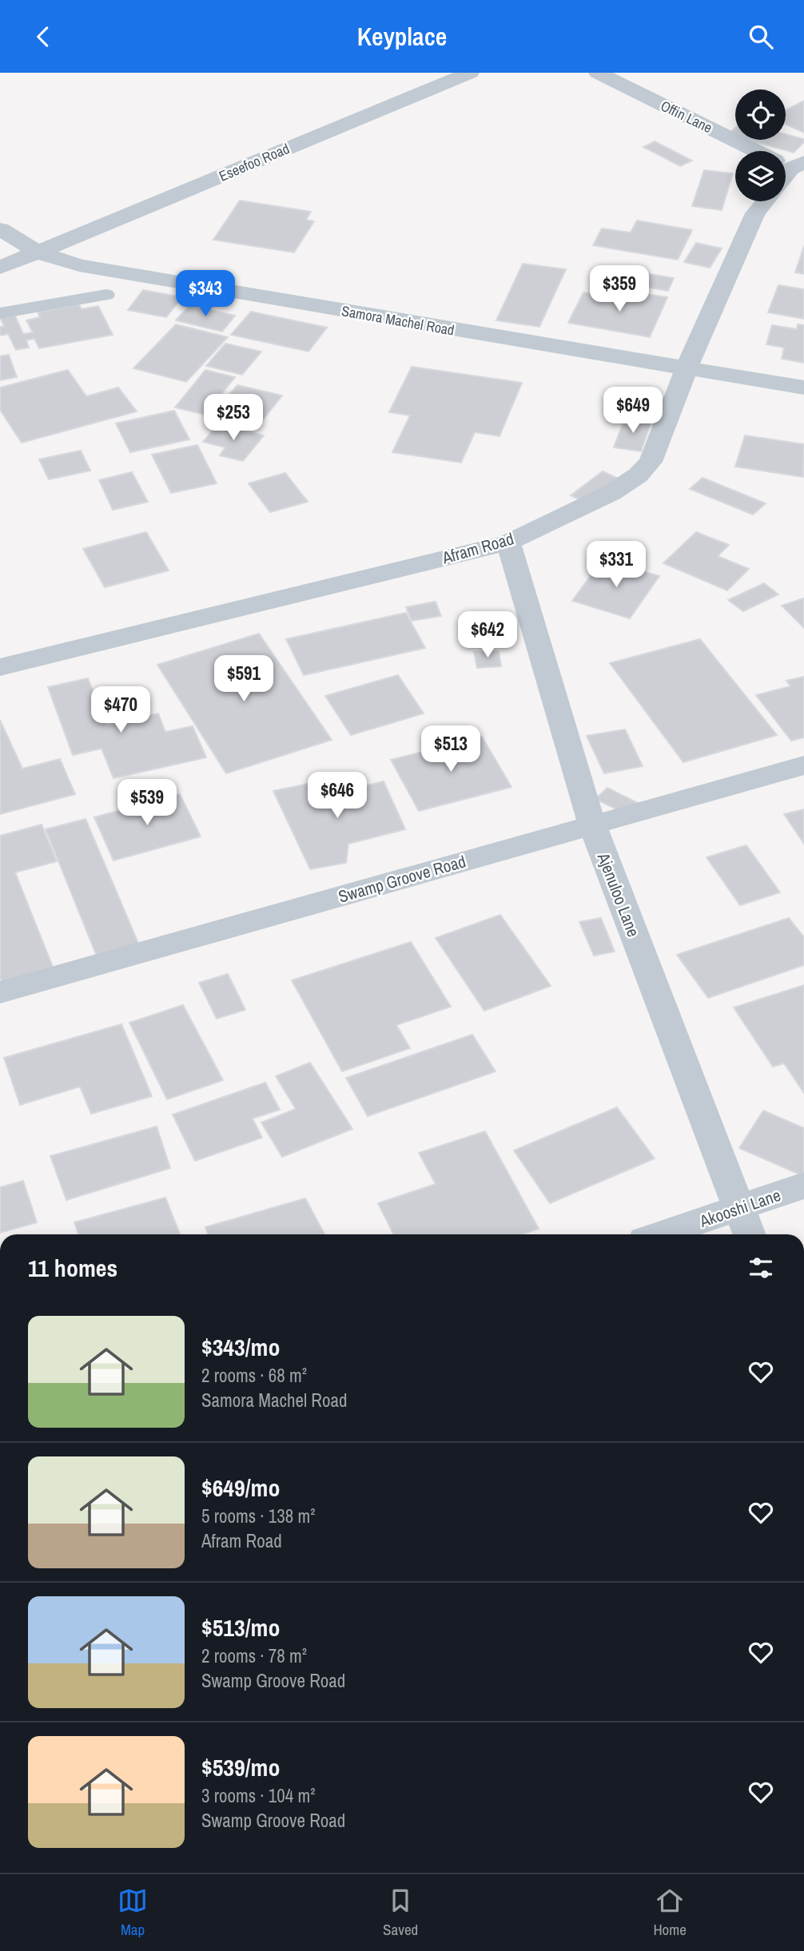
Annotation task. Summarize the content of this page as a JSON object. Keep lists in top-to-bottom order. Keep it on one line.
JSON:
{"streets":{"street":["Offin Lane","Eseefoo Road","Samora Machel Road","Afram Road","Swamp Groove Road","Ajenuloo Lane","Akooshi Lane"]},"crossings":[["Eseefoo Road","Samora Machel Road"],["Samora Machel Road","Afram Road"],["Afram Road","Ajenuloo Lane"],["Swamp Groove Road","Ajenuloo Lane"],["Ajenuloo Lane","Akooshi Lane"]],"page":{"header":"Keyplace","price":["$359","$343","$649","$253","$331","$642","$591","$470","$513","$646","$539"],"heading":"11 homes","list":[{"name":"$343/mo","note":"2 rooms · 68 m² · Samora Machel Road"},{"name":"$649/mo","note":"5 rooms · 138 m² · Afram Road"},{"name":"$513/mo","note":"2 rooms · 78 m² · Swamp Groove Road"},{"name":"$539/mo","note":"3 rooms · 104 m² · Swamp Groove Road"}],"tabs":["Map","Saved","Home"]}}
